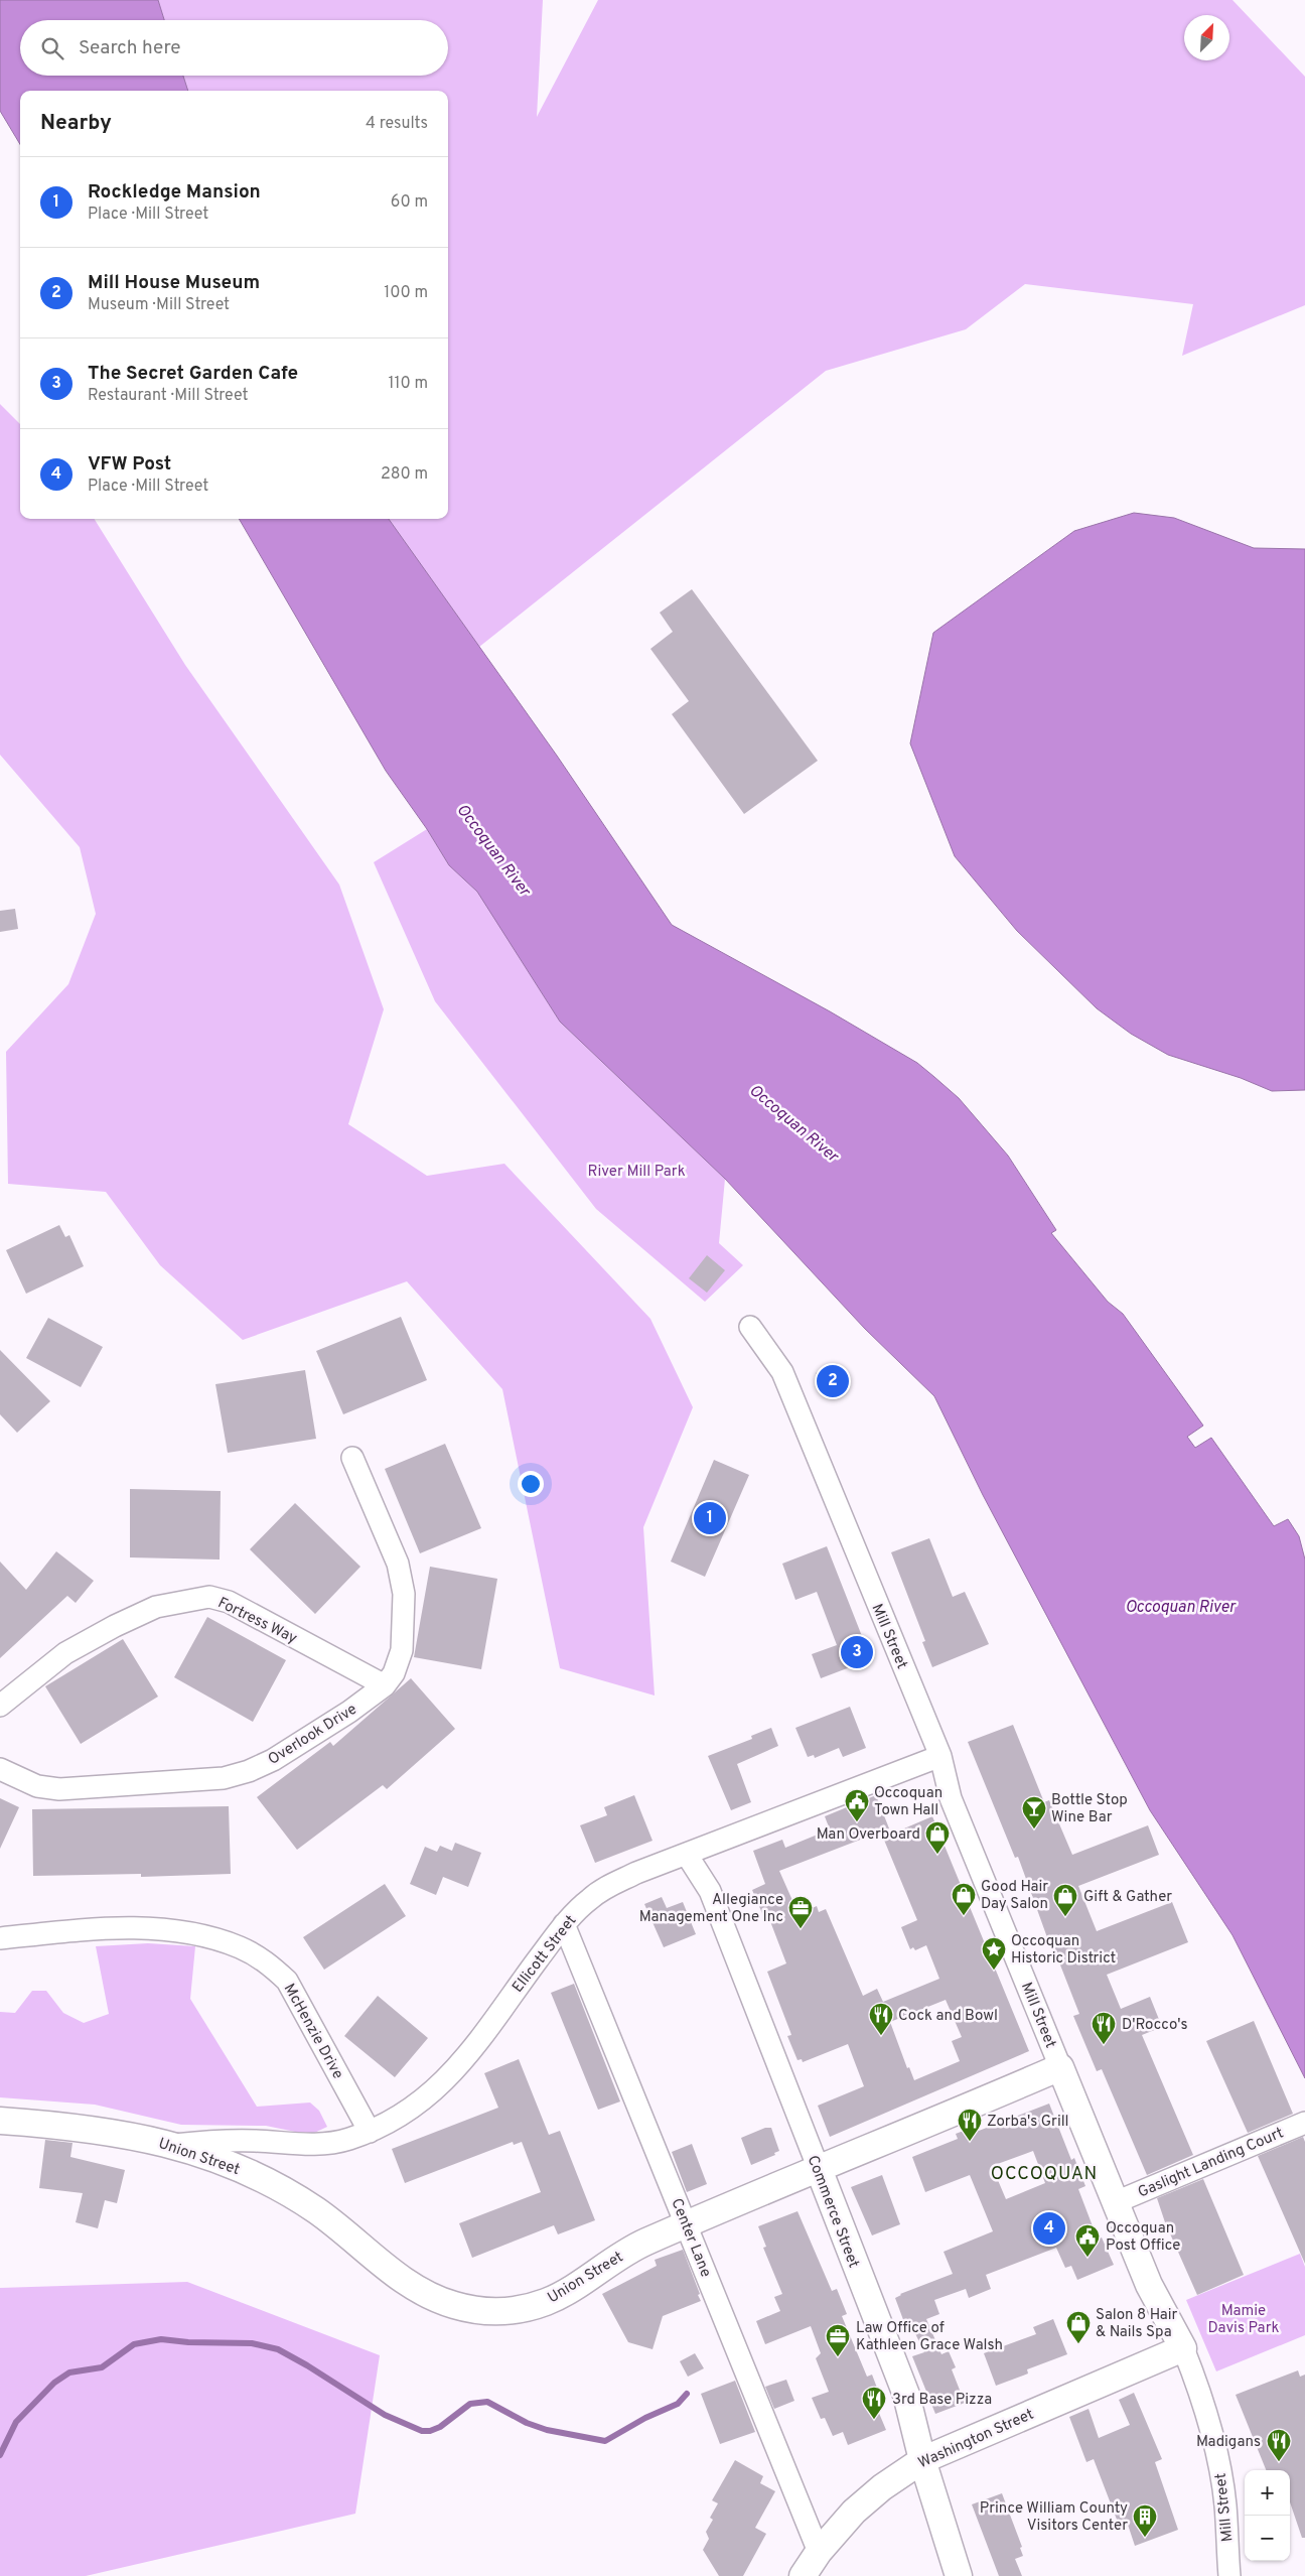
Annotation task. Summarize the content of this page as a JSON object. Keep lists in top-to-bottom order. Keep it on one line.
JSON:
{"streets":{"street":["Fortress Way","Mill Street","Overlook Drive","Ellicott Street","McHenzie Drive","Union Street","Gaslight Landing Court","Commerce Street","Center Lane","Washington Street"]},"crossings":[["Fortress Way","Overlook Drive"],["Mill Street","Ellicott Street"],["Mill Street","Union Street"],["Mill Street","Gaslight Landing Court"],["Mill Street","Washington Street"],["Ellicott Street","McHenzie Drive"],["Ellicott Street","Union Street"],["Ellicott Street","Commerce Street"],["Ellicott Street","Center Lane"],["Union Street","Commerce Street"],["Union Street","Center Lane"],["Commerce Street","Washington Street"],["Center Lane","Washington Street"]],"districts":["OCCOQUAN"],"water":["Occoquan River"],"parks":["River Mill Park","Mamie Davis Park"],"places":{"public building":["Occoquan Town Hall","Occoquan Post Office"],"bar":["Bottle Stop Wine Bar"],"shop":["Man Overboard","Good Hair Day Salon","Gift & Gather","Salon 8 Hair & Nails Spa"],"office":["Allegiance Management One Inc","Law Office of Kathleen Grace Walsh"],"place":["Occoquan Historic District"],"restaurant":["Cock and Bowl","D'Rocco's","Zorba's Grill","3rd Base Pizza","Madigans"],"building":["Prince William County Visitors Center"]},"north":"top right","page":{"search":"Search here","heading":["Nearby","4 results"],"list":[{"mark":"1","name":"Rockledge Mansion","note":"Place · Mill Street","value":"60 m"},{"mark":"2","name":"Mill House Museum","note":"Museum · Mill Street","value":"100 m"},{"mark":"3","name":"The Secret Garden Cafe","note":"Restaurant · Mill Street","value":"110 m"},{"mark":"4","name":"VFW Post","note":"Place · Mill Street","value":"280 m"}],"pins":["2","1","3","4"],"map_buttons":["+","−"]}}
